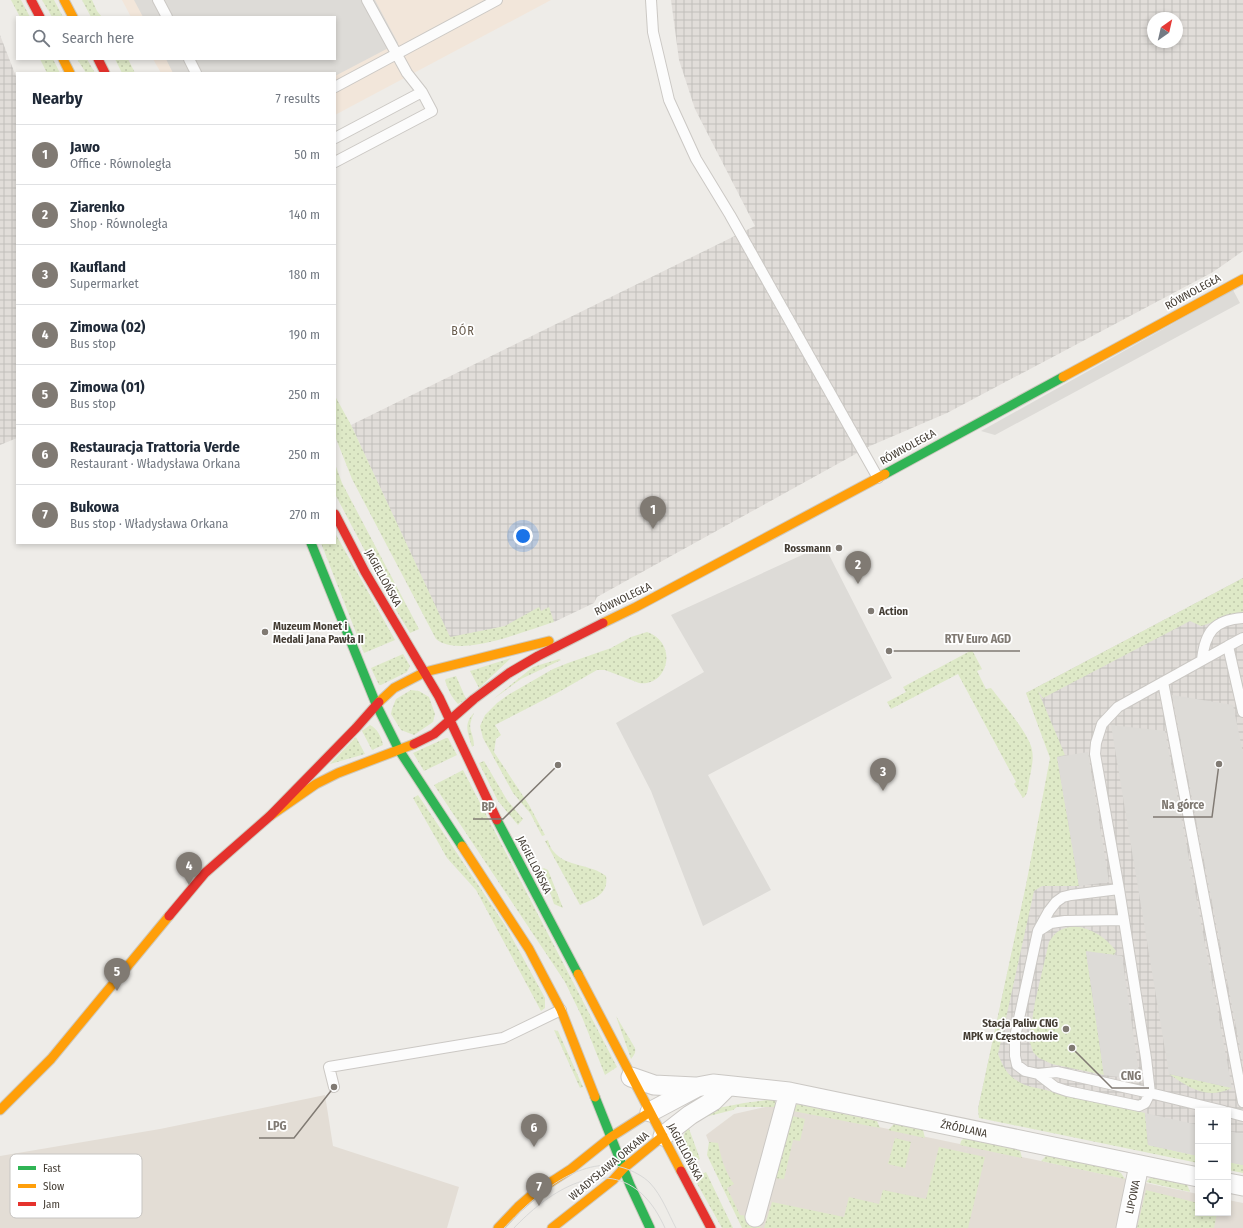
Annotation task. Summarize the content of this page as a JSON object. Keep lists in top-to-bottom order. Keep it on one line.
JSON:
{"streets":{"street":["RÓWNOLEGŁA","JAGIELLOŃSKA","ŹRÓDLANA","WŁADYSŁAWA ORKANA","LIPOWA"]},"crossings":[["RÓWNOLEGŁA","JAGIELLOŃSKA"],["JAGIELLOŃSKA","ŹRÓDLANA"],["JAGIELLOŃSKA","WŁADYSŁAWA ORKANA"],["ŹRÓDLANA","WŁADYSŁAWA ORKANA"],["ŹRÓDLANA","LIPOWA"]],"districts":["BÓR"],"places":["Rossmann","Action","Muzeum Monet i Medali Jana Pawła II","RTV Euro AGD","Na górce","BP","Stacja Paliw CNG MPK w Częstochowie","CNG","LPG"],"legend":["Fast","Slow","Jam"],"north":"top right","page":{"search":"Search here","heading":["Nearby","7 results"],"list":[{"mark":"1","name":"Jawo","note":"Office · Równoległa","value":"50 m"},{"mark":"2","name":"Ziarenko","note":"Shop · Równoległa","value":"140 m"},{"mark":"3","name":"Kaufland","note":"Supermarket","value":"180 m"},{"mark":"4","name":"Zimowa (02)","note":"Bus stop","value":"190 m"},{"mark":"5","name":"Zimowa (01)","note":"Bus stop","value":"250 m"},{"mark":"6","name":"Restauracja Trattoria Verde","note":"Restaurant · Władysława Orkana","value":"250 m"},{"mark":"7","name":"Bukowa","note":"Bus stop · Władysława Orkana","value":"270 m"}],"pins":["1","2","3","4","5","6","7"],"map_buttons":["+","−"]}}
